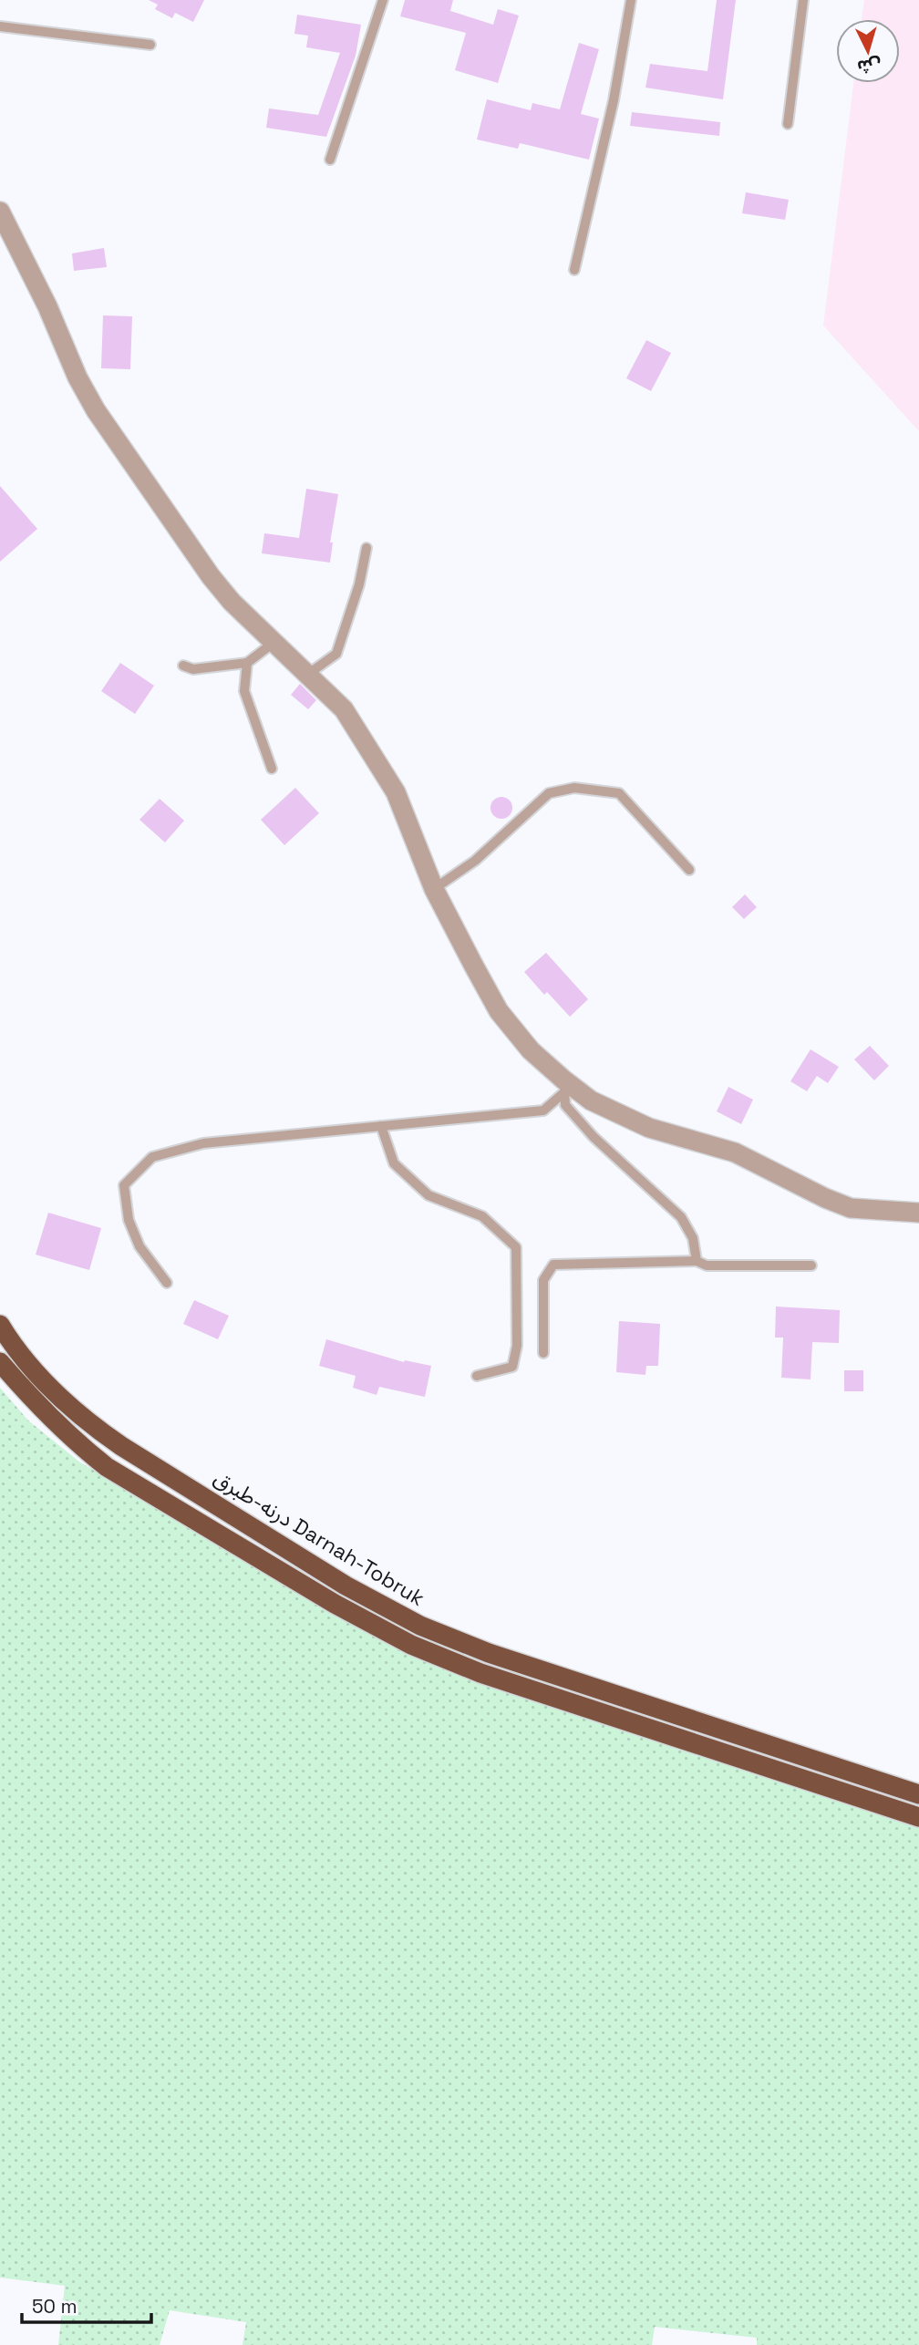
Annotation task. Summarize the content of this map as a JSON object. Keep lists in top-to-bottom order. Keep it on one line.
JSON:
{"streets":{"highway":["درنه-طبرق Darnah-Tobruk"]},"scale_bar":"50 m","north":"bottom"}
